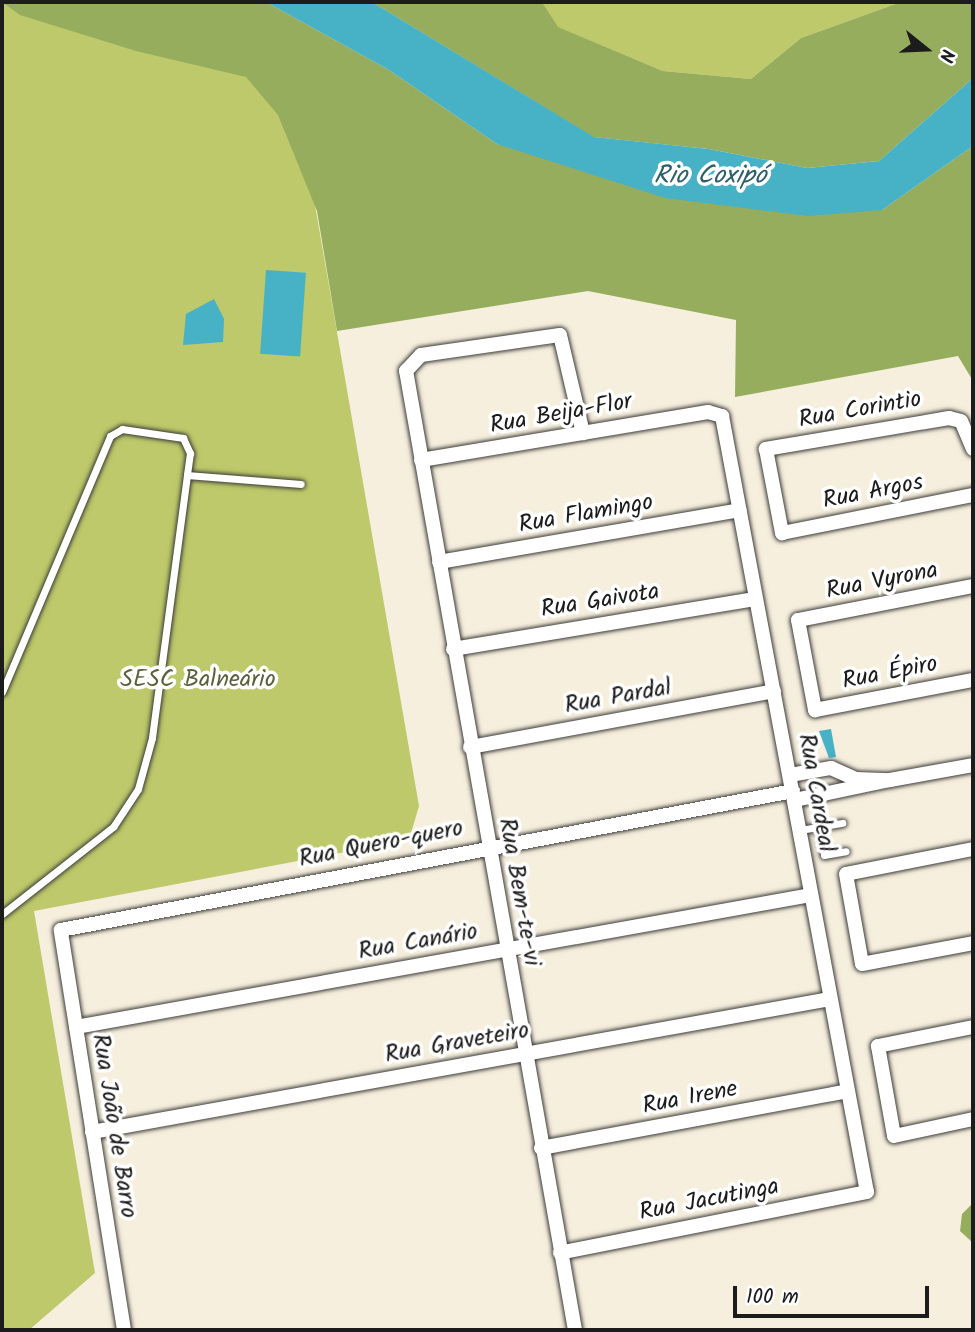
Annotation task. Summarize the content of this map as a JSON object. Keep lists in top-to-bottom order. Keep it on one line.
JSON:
{"streets":{"street":["Rua Corintio","Rua Beija-Flor","Rua Argos","Rua Flamingo","Rua Vyrona","Rua Gaivota","Rua Épiro","Rua Pardal","Rua Cardeal","Rua Quero-quero","Rua Bem-te-vi","Rua Canário","Rua Graveteiro","Rua Irene","Rua João de Barro","Rua Jacutinga"]},"crossings":[["Rua Corintio","Rua Argos"],["Rua Beija-Flor","Rua Cardeal"],["Rua Beija-Flor","Rua Bem-te-vi"],["Rua Flamingo","Rua Cardeal"],["Rua Flamingo","Rua Bem-te-vi"],["Rua Vyrona","Rua Épiro"],["Rua Gaivota","Rua Cardeal"],["Rua Gaivota","Rua Bem-te-vi"],["Rua Pardal","Rua Cardeal"],["Rua Pardal","Rua Bem-te-vi"],["Rua Cardeal","Rua Quero-quero"],["Rua Cardeal","Rua Canário"],["Rua Cardeal","Rua Graveteiro"],["Rua Cardeal","Rua Irene"],["Rua Cardeal","Rua Jacutinga"],["Rua Quero-quero","Rua Bem-te-vi"],["Rua Quero-quero","Rua João de Barro"],["Rua Bem-te-vi","Rua Canário"],["Rua Bem-te-vi","Rua Graveteiro"],["Rua Bem-te-vi","Rua Irene"],["Rua Bem-te-vi","Rua Jacutinga"],["Rua Canário","Rua João de Barro"],["Rua Graveteiro","Rua João de Barro"]],"water":["Rio Coxipó"],"parks":["SESC Balneário"],"scale_bar":"100 m","north":"right"}
